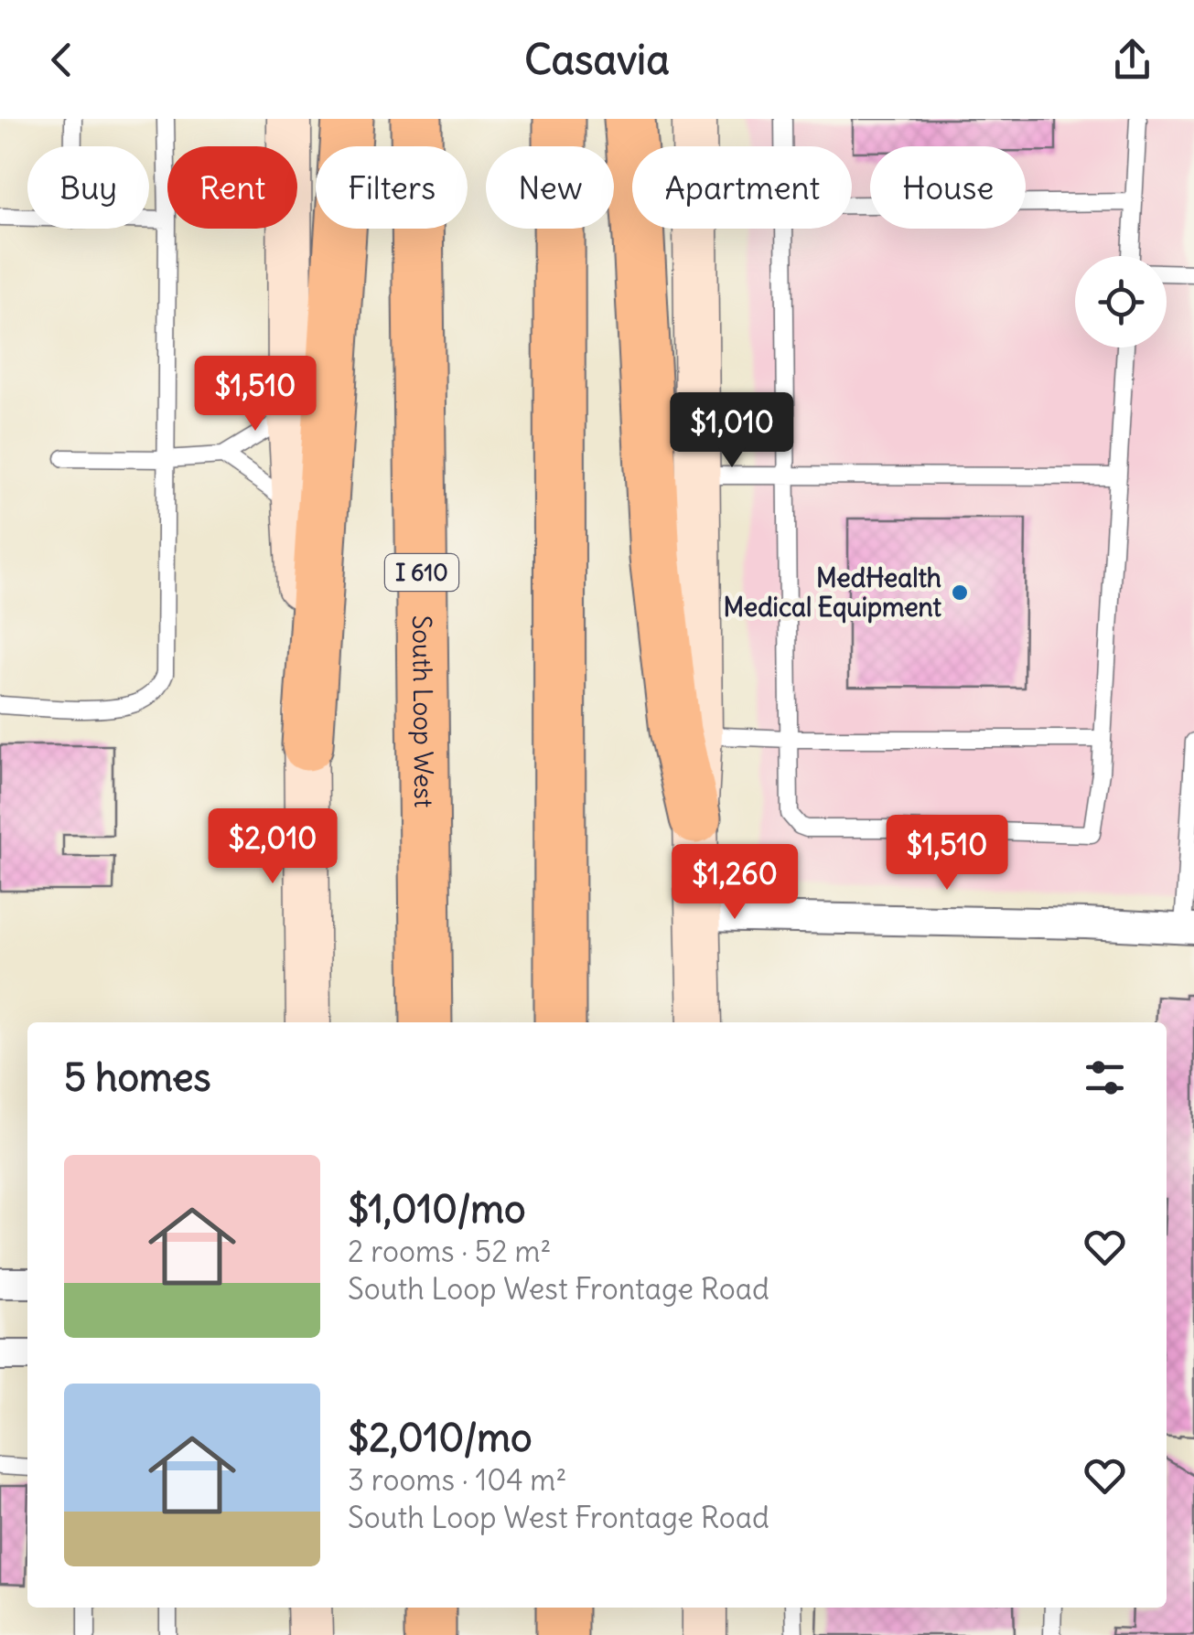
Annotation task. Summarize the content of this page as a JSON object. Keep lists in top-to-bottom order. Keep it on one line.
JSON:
{"streets":{"highway":["I 610","South Loop West"]},"places":["MedHealth Medical Equipment"],"page":{"header":"Casavia","chip":["Buy","Rent","Filters","New","Apartment","House"],"price":["$1,510","$1,010","$2,010","$1,510","$1,260"],"heading":"5 homes","list":[{"name":"$1,010/mo","note":"2 rooms · 52 m² · South Loop West Frontage Road"},{"name":"$2,010/mo","note":"3 rooms · 104 m² · South Loop West Frontage Road"}]}}
